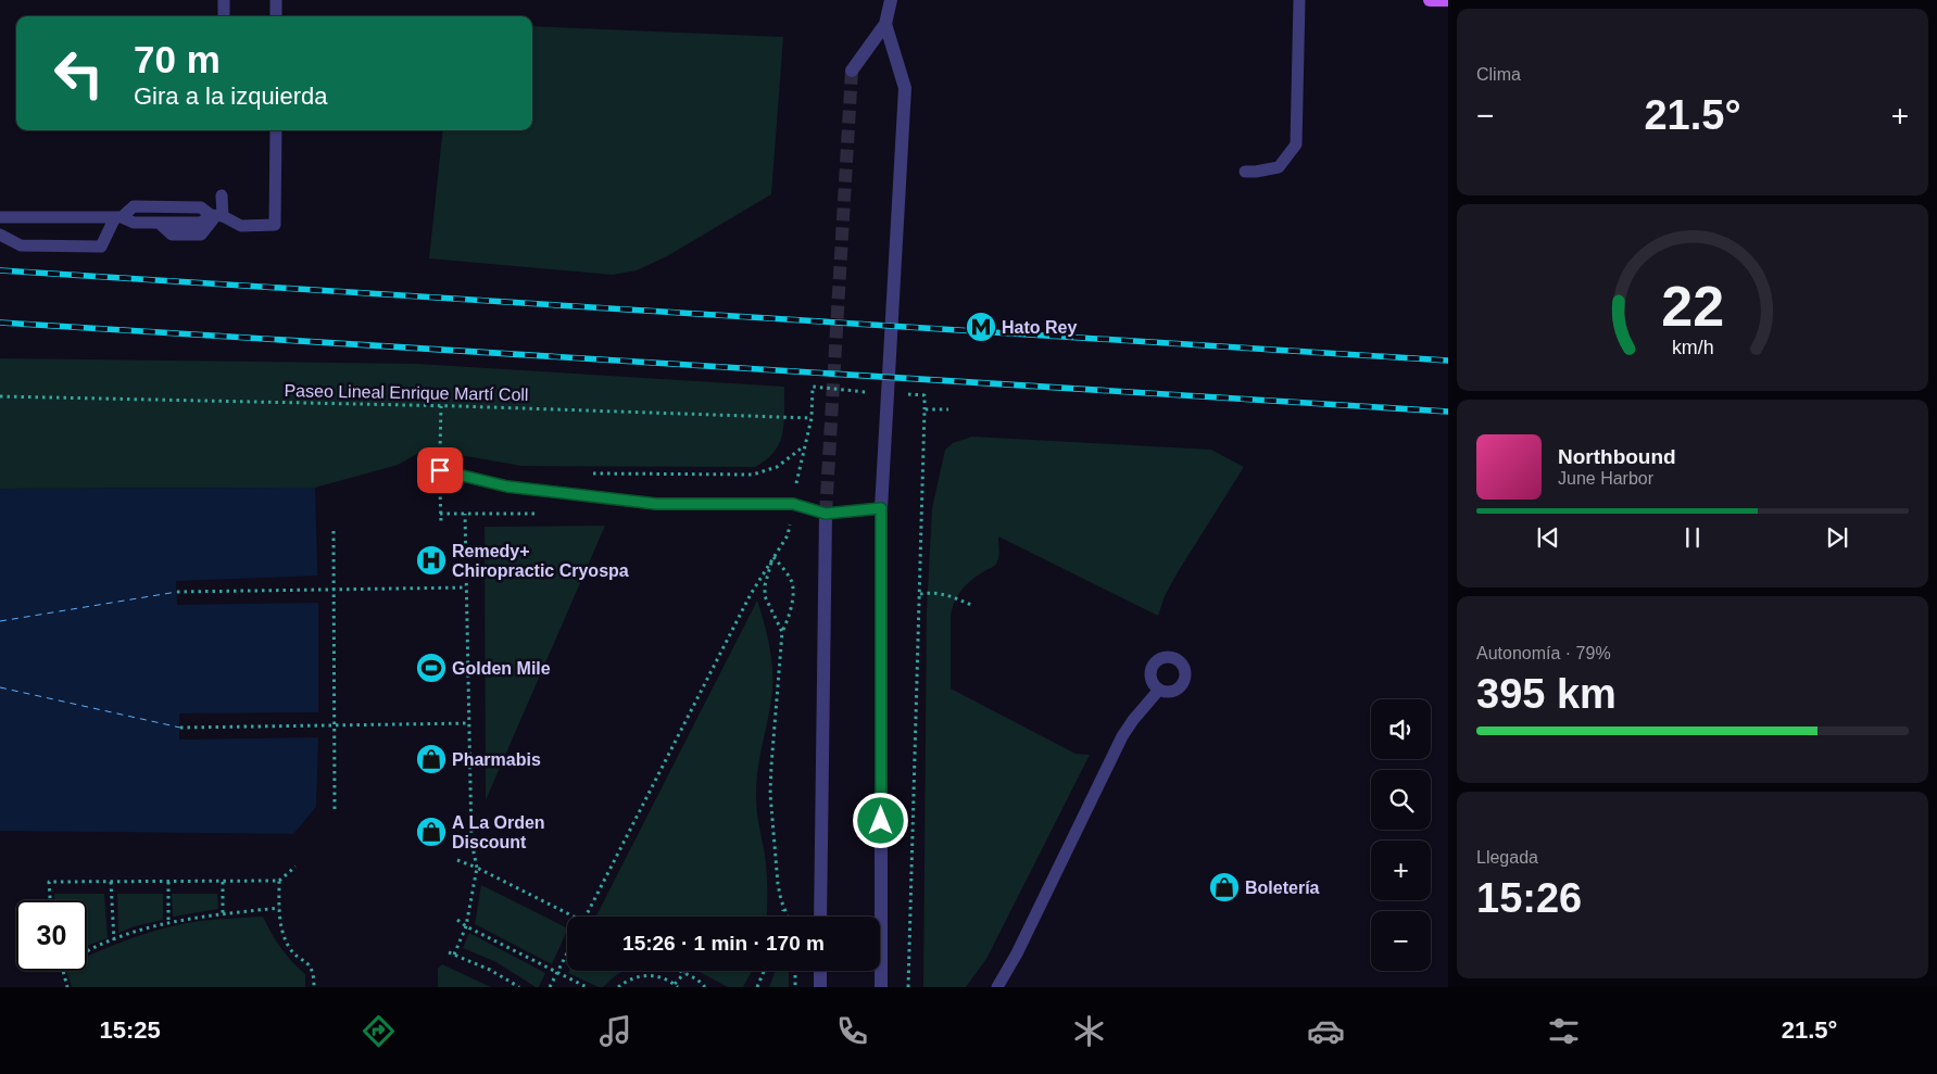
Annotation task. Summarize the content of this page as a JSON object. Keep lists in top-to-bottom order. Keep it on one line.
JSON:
{"streets":{"path":["Paseo Lineal Enrique Martí Coll"]},"places":{"metro station":["Hato Rey"],"hospital":["Remedy+ Chiropractic Cryospa"],"sports":["Golden Mile"],"shop":["Pharmabis","A La Orden Discount","Boletería"]},"page":{"tile":["Clima",["Autonomía · 79%","395 km"],["Llegada","15:26"]],"turn":["70 m","Gira a la izquierda"],"heat":["−","21.5°","+"],"song":["Northbound","June Harbor"],"map_buttons":["+","−"],"limit":"30","trip":"15:26 · 1 min · 170 m","tabs":["15:25","21.5°"],"gauge":["22","km/h"]}}
